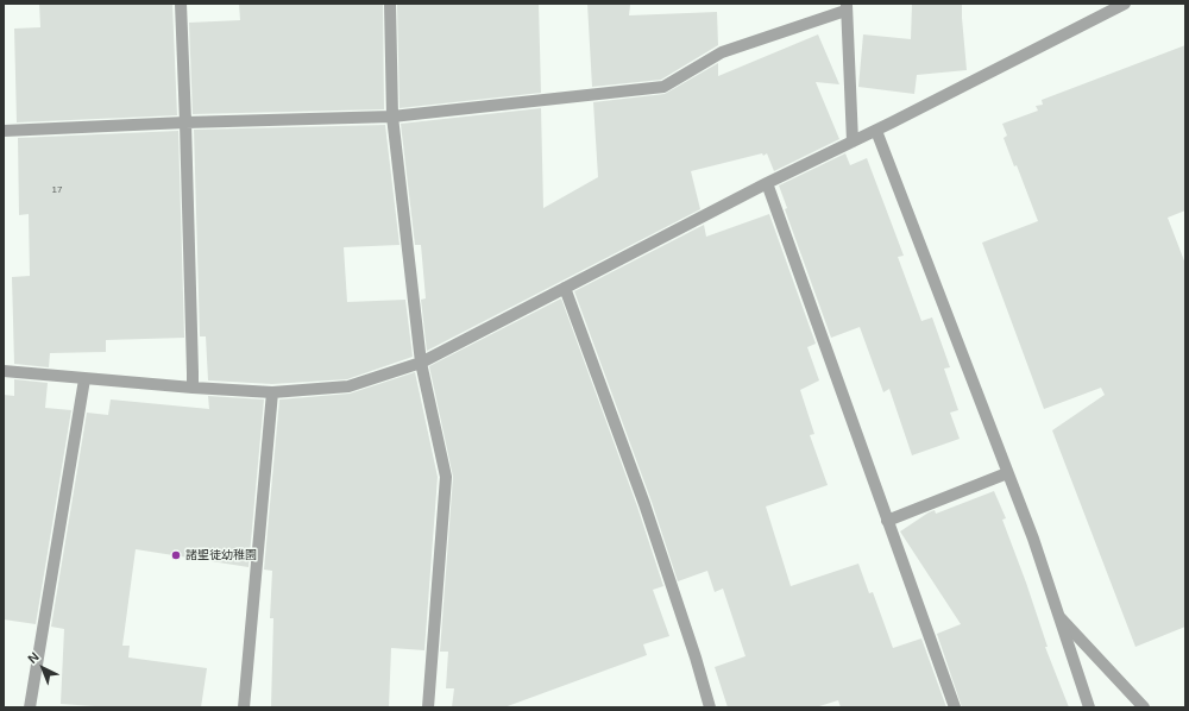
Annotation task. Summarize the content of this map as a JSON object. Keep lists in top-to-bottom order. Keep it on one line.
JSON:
{"places":["諸聖徒幼稚園"],"house_numbers":["17"],"north":"top left"}
